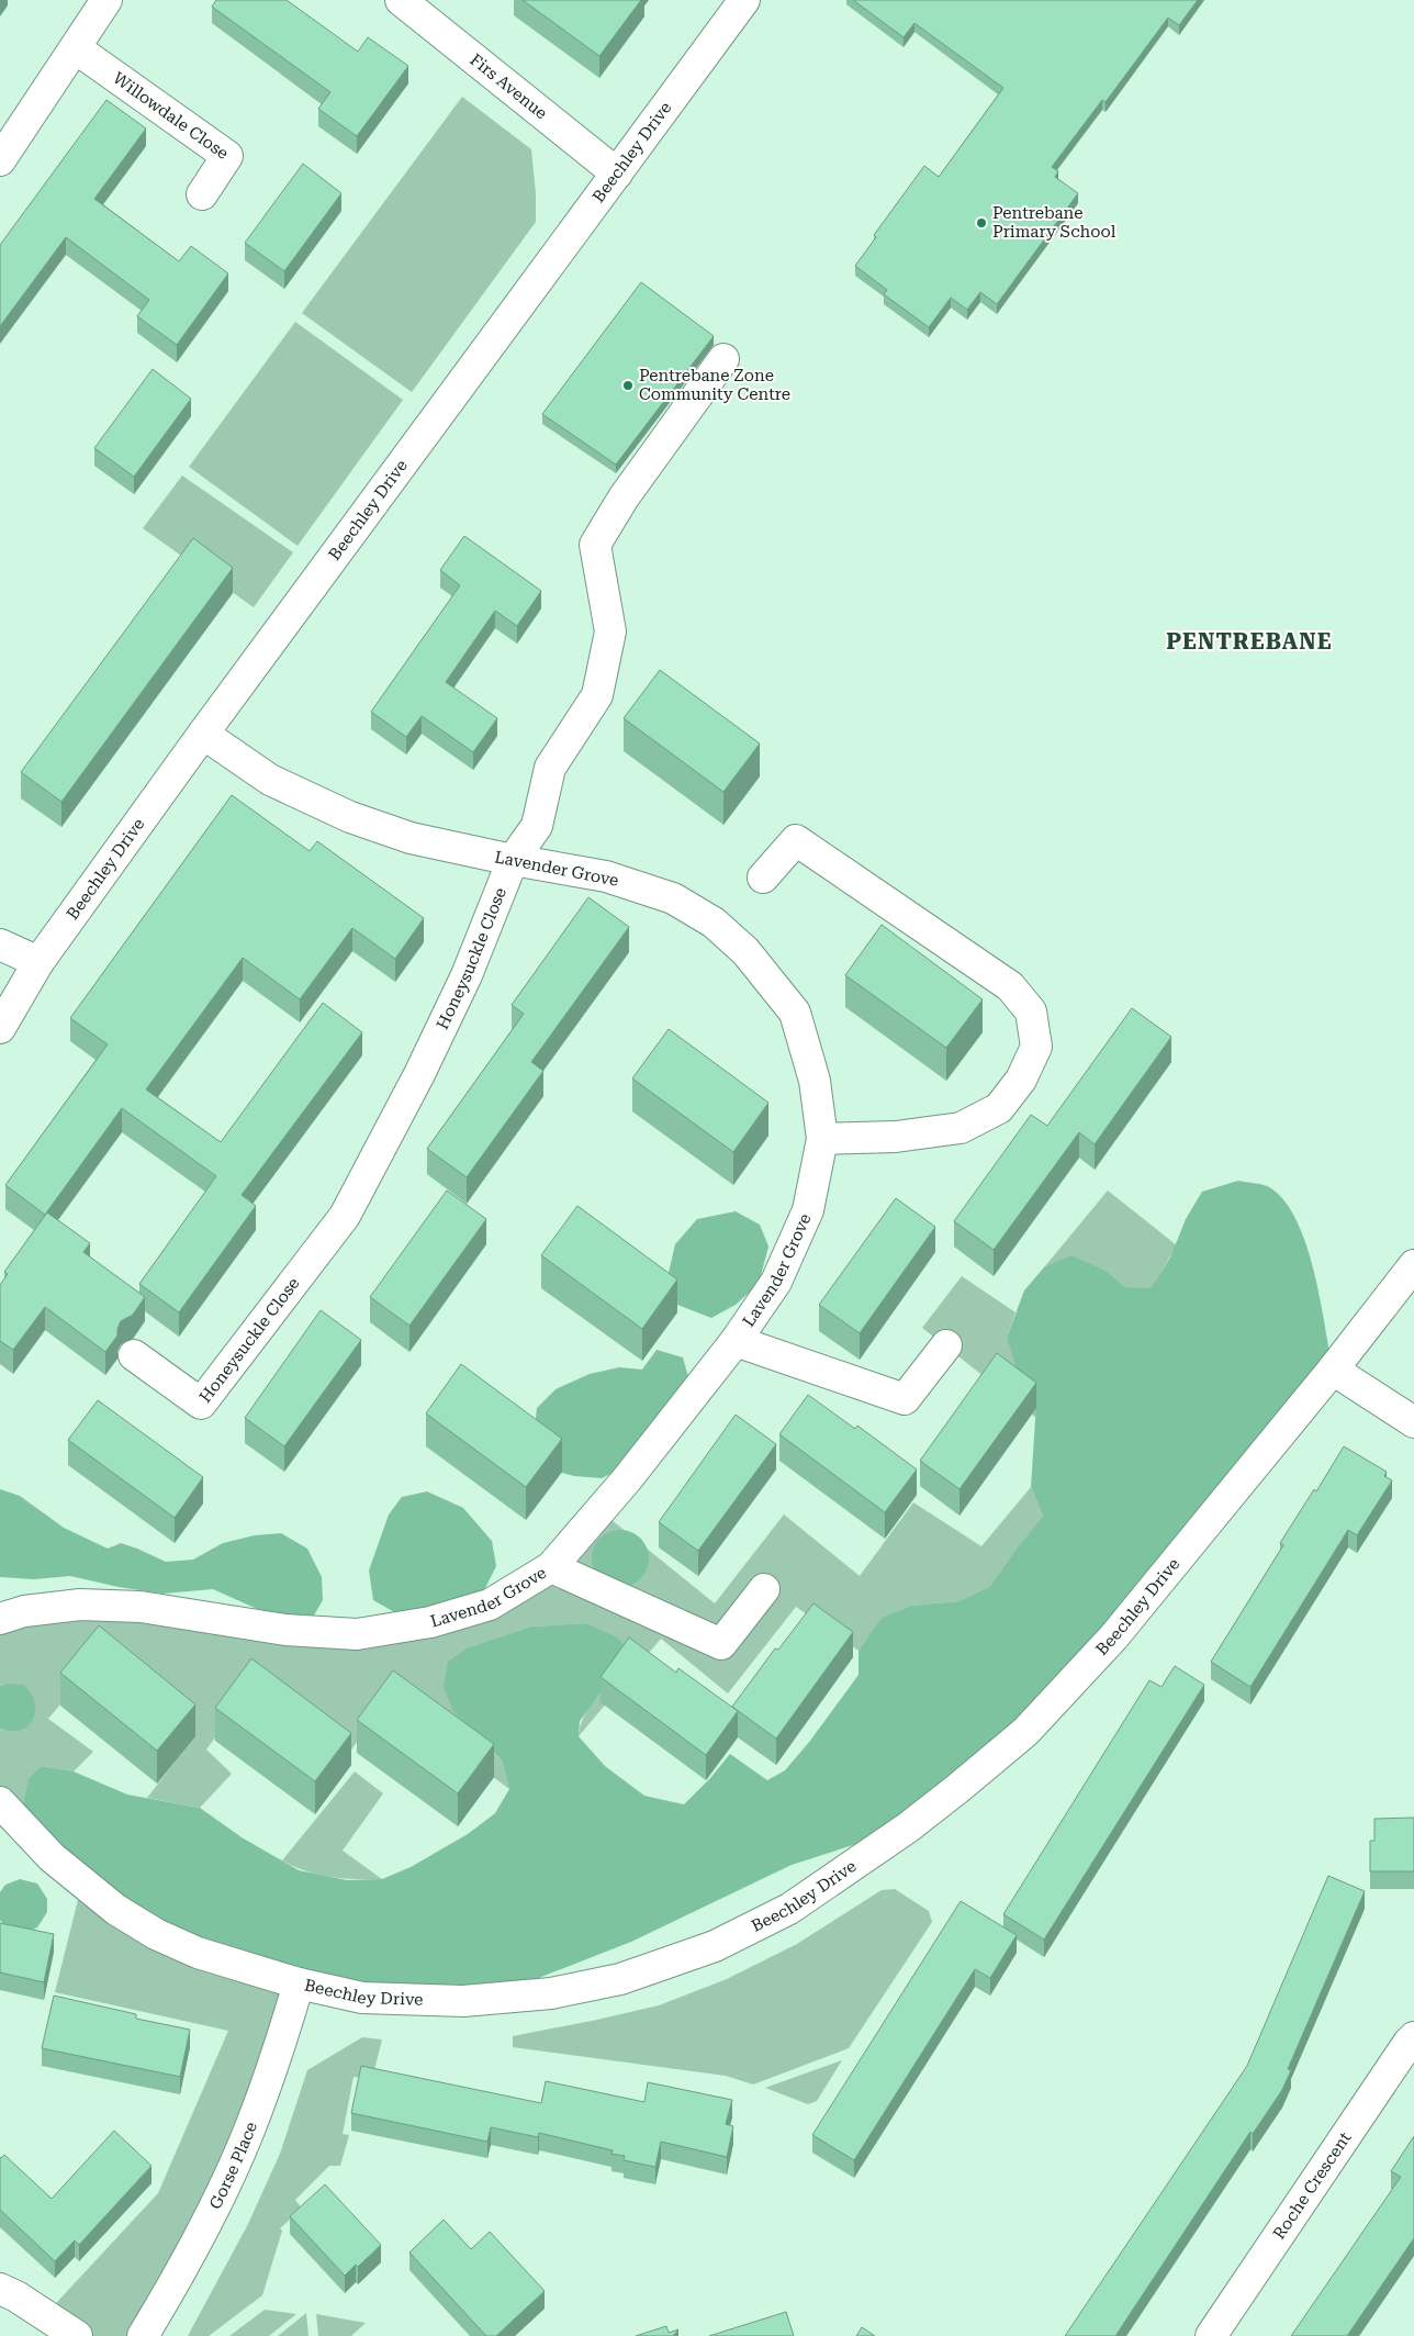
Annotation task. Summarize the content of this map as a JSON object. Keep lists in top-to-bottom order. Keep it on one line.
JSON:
{"streets":{"street":["Firs Avenue","Willowdale Close","Beechley Drive","Lavender Grove","Honeysuckle Close","Gorse Place","Roche Crescent"]},"crossings":[["Firs Avenue","Beechley Drive"],["Beechley Drive","Lavender Grove"],["Beechley Drive","Gorse Place"],["Lavender Grove","Honeysuckle Close"]],"districts":["PENTREBANE"],"places":["Pentrebane Primary School","Pentrebane Zone Community Centre"]}
